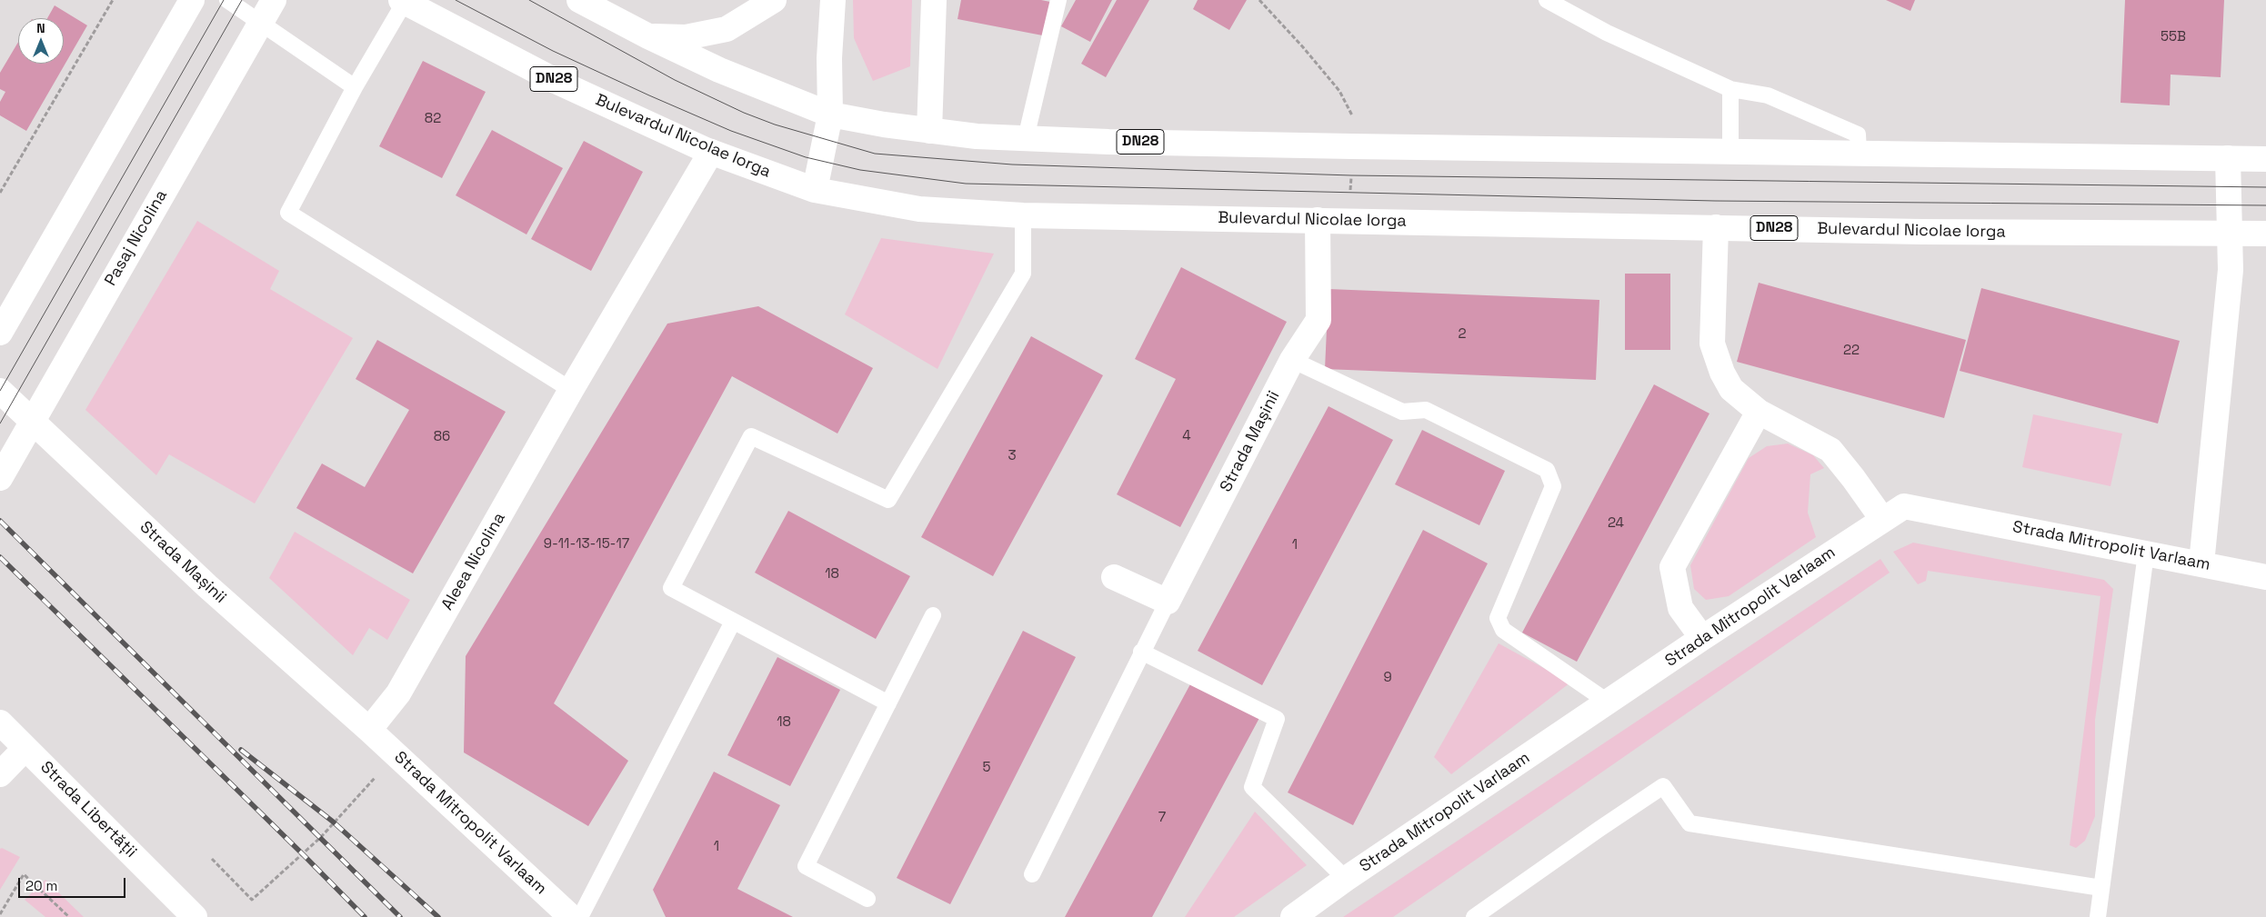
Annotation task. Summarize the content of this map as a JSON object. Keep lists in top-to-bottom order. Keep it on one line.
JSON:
{"streets":{"main road":["DN28","Bulevardul Nicolae Iorga","Pasaj Nicolina","Strada Mașinii","Strada Mitropolit Varlaam","Aleea Nicolina","Strada Libertății"]},"crossings":[["Bulevardul Nicolae Iorga","Strada Mașinii"],["Bulevardul Nicolae Iorga","Aleea Nicolina"],["Strada Mașinii","Strada Mitropolit Varlaam"],["Strada Mașinii","Aleea Nicolina"],["Strada Mitropolit Varlaam","Aleea Nicolina"]],"house_numbers":["55B","82","2","22","4","86","3","24","9-11-13-15-17","1","18","9","18","5","7","1"],"scale_bar":"20 m","north":"top"}
